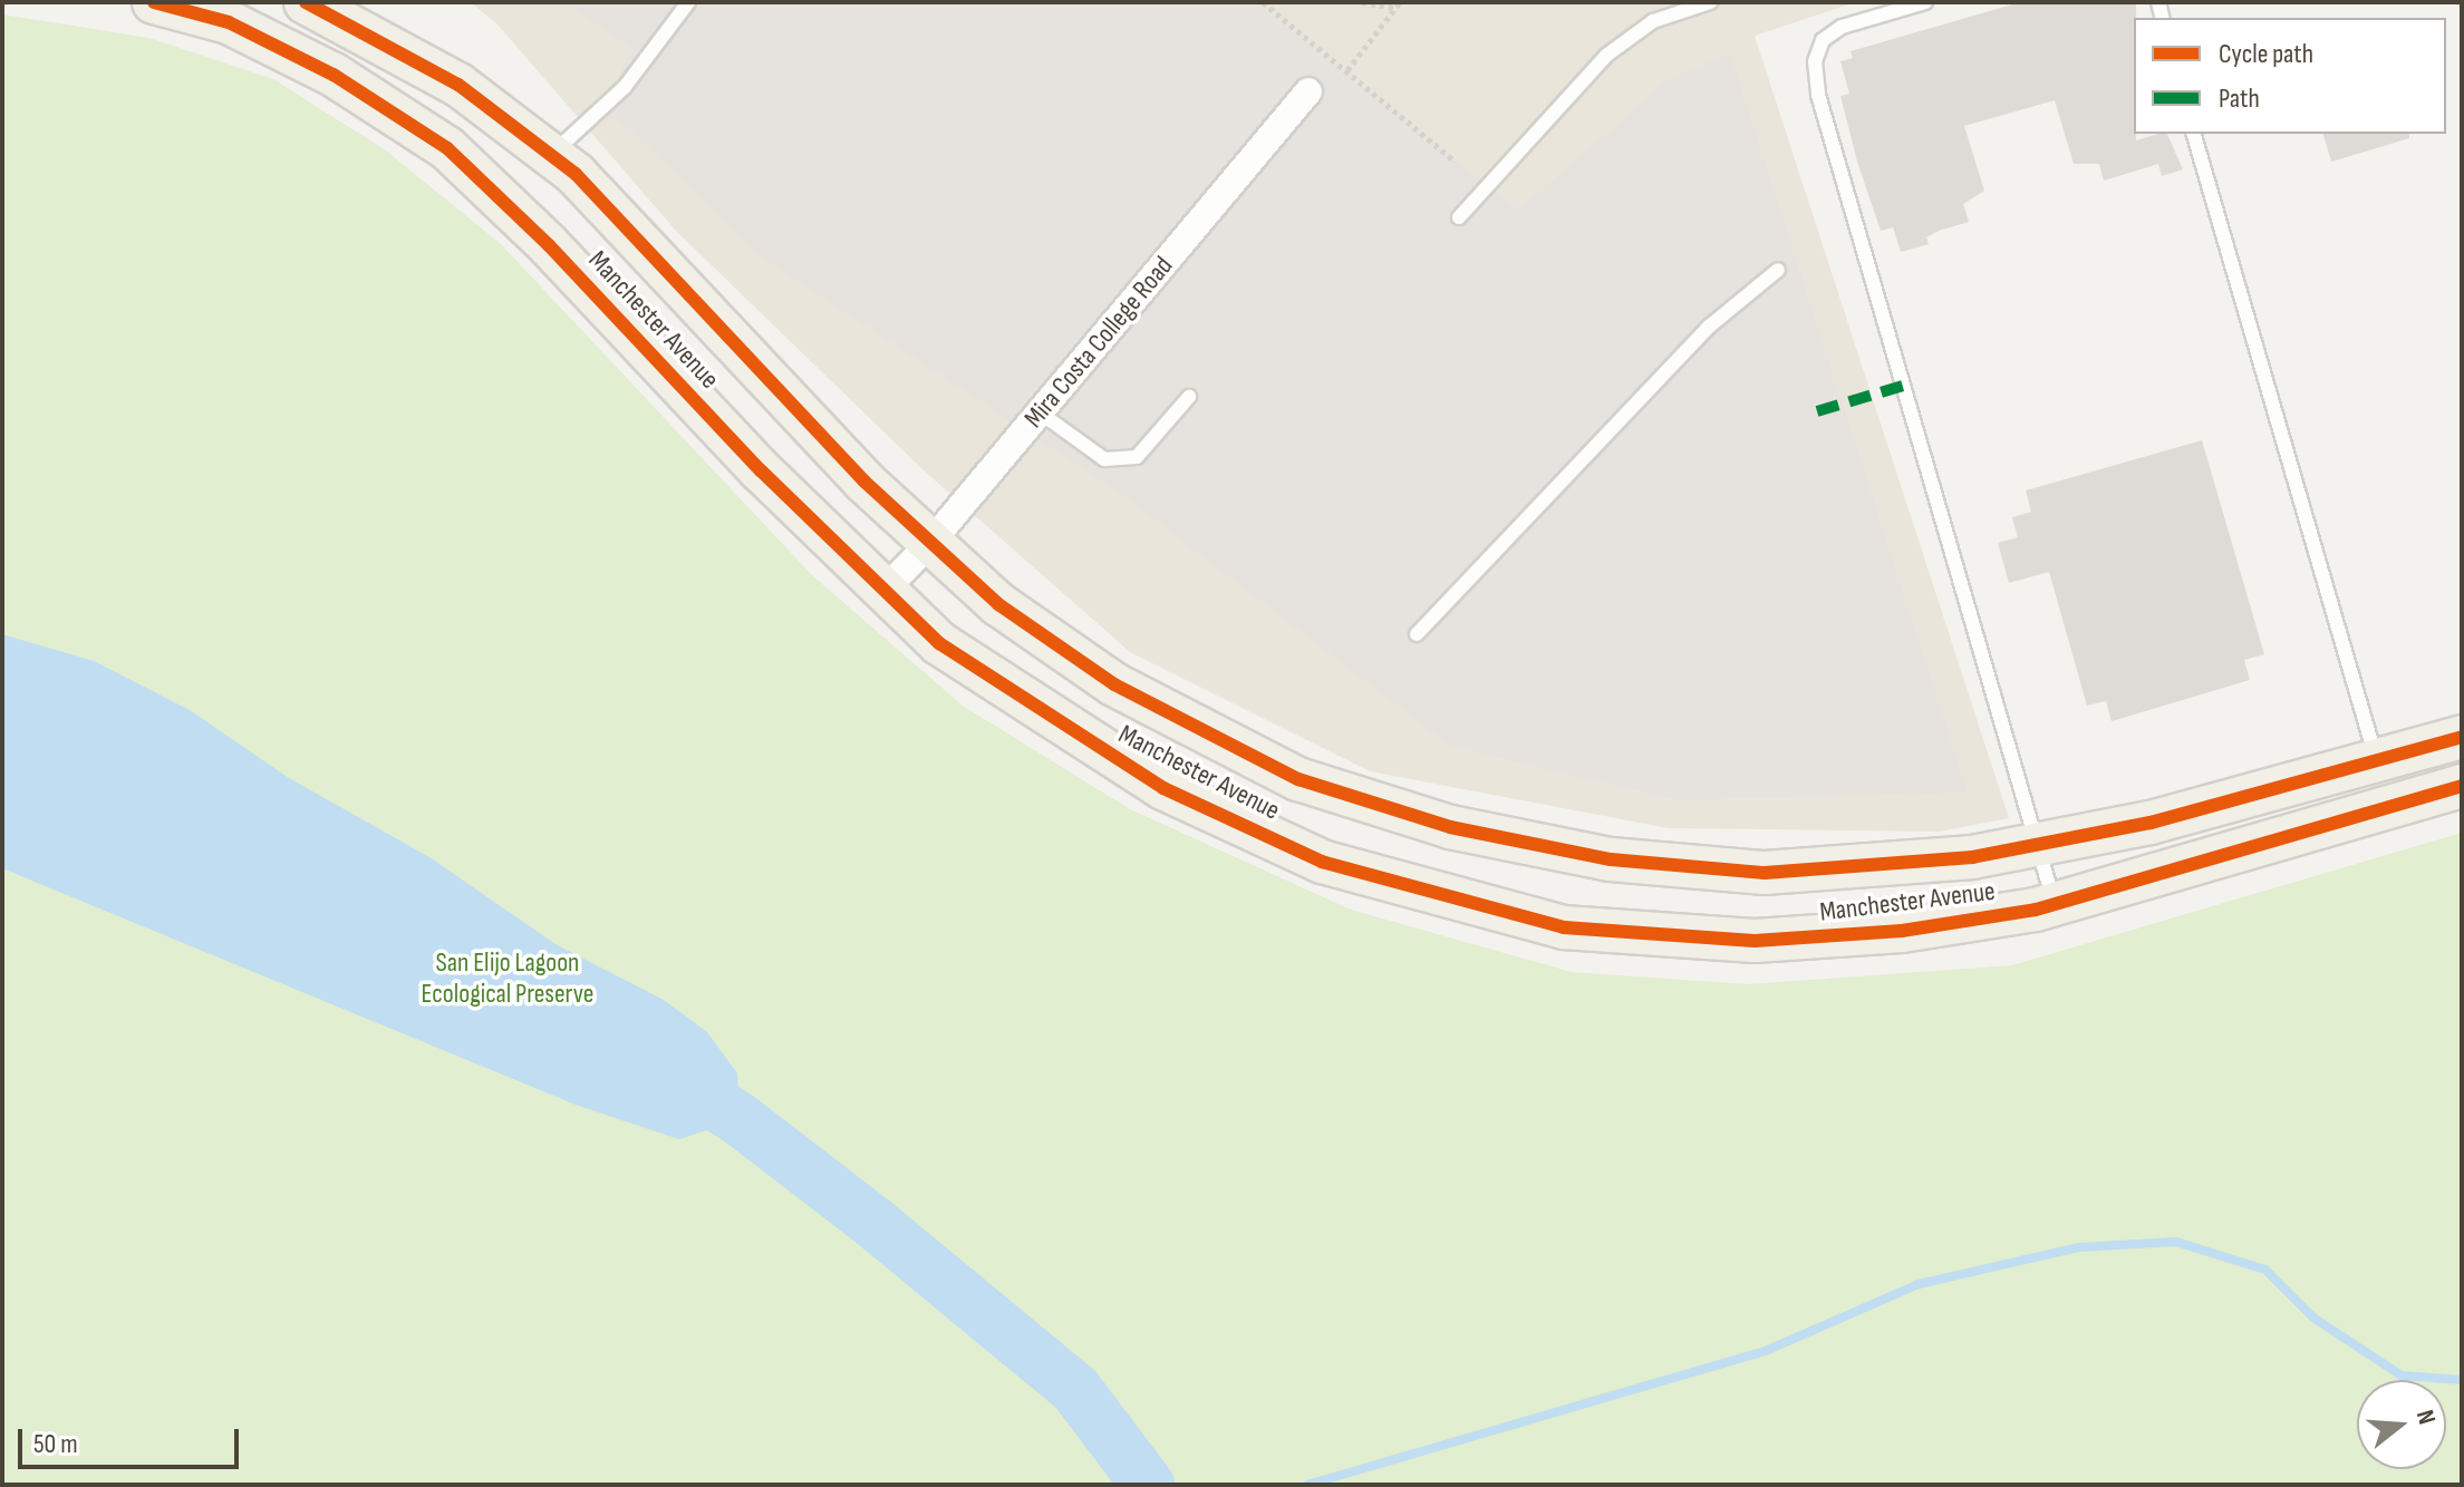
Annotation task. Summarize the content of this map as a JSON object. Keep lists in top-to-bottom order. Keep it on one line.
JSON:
{"streets":{"main road":["Manchester Avenue"],"street":["Mira Costa College Road"]},"crossings":[["Manchester Avenue","Mira Costa College Road"]],"parks":["San Elijo Lagoon Ecological Preserve"],"legend":["Cycle path","Path"],"scale_bar":"50 m","north":"right"}
